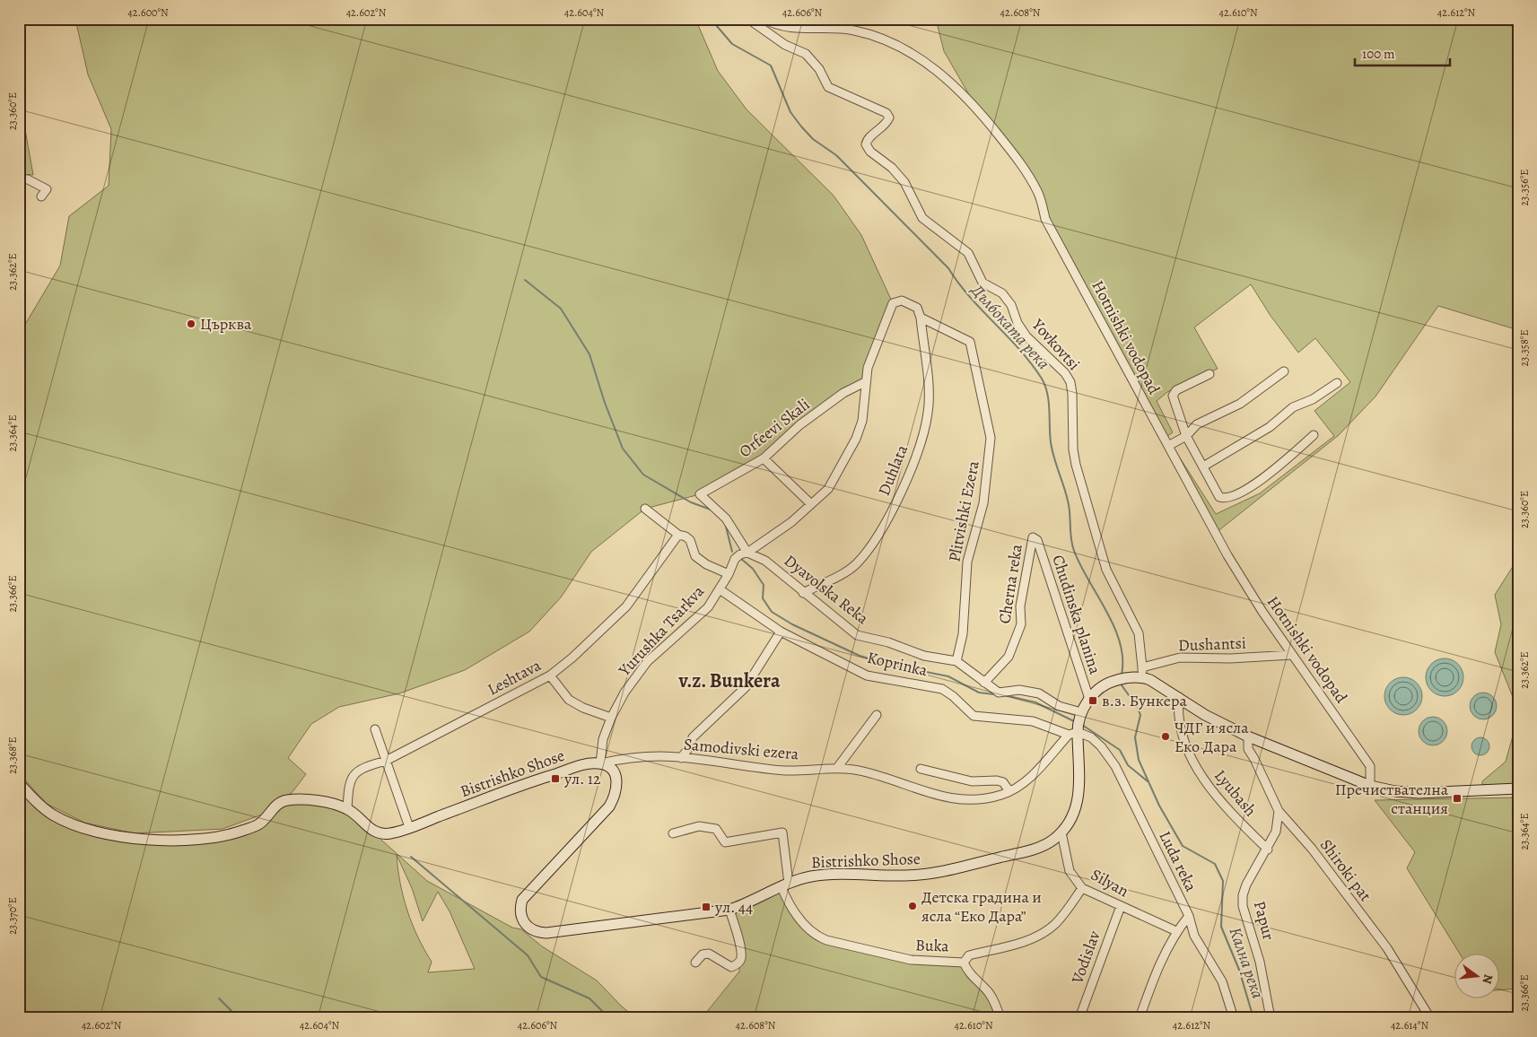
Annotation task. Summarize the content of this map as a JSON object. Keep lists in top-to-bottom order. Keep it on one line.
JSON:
{"streets":{"street":["Hotnishki vodopad","Yovkovtsi","Orfeevi Skali","Duhlata","Plitvishki Ezera","Cherna reka","Dyavolska Reka","Chudinska planina","Yurushka Tsarkva","Dushantsi","Koprinka","Leshtava","Samodivski ezera","Bistrishko Shose","Lyubash","Luda reka","Shiroki pat","Silyan","Papur","Buka","Vodislav"]},"crossings":[["Hotnishki vodopad","Dushantsi"],["Yovkovtsi","Dushantsi"],["Yovkovtsi","Bistrishko Shose"],["Orfeevi Skali","Dyavolska Reka"],["Orfeevi Skali","Yurushka Tsarkva"],["Duhlata","Plitvishki Ezera"],["Duhlata","Dyavolska Reka"],["Duhlata","Yurushka Tsarkva"],["Plitvishki Ezera","Dyavolska Reka"],["Plitvishki Ezera","Yurushka Tsarkva"],["Cherna reka","Dyavolska Reka"],["Cherna reka","Chudinska planina"],["Dyavolska Reka","Yurushka Tsarkva"],["Dyavolska Reka","Bistrishko Shose"],["Chudinska planina","Bistrishko Shose"],["Yurushka Tsarkva","Koprinka"],["Yurushka Tsarkva","Samodivski ezera"],["Yurushka Tsarkva","Bistrishko Shose"],["Dushantsi","Bistrishko Shose"],["Koprinka","Samodivski ezera"],["Koprinka","Bistrishko Shose"],["Koprinka","Luda reka"],["Leshtava","Bistrishko Shose"],["Samodivski ezera","Bistrishko Shose"],["Samodivski ezera","Luda reka"],["Bistrishko Shose","Luda reka"],["Bistrishko Shose","Silyan"],["Bistrishko Shose","Buka"],["Lyubash","Papur"],["Shiroki pat","Papur"],["Silyan","Buka"],["Silyan","Vodislav"]],"districts":["v.z. Bunkera"],"water":["Дълбоката река","Кална река"],"places":{"other":["Църква","ЧДГ и ясла Еко Дара","Детска градина и ясла “Еко Дара”"],"transit":["в.з. Бункера","ул. 12","Пречиствателна станция","ул. 44"]},"scale_bar":"100 m","north":"right","coordinates":["42.600°N","42.602°N","42.604°N","42.606°N","42.608°N","42.610°N","42.612°N","23.360°E","23.356°E","23.362°E","23.358°E","23.364°E","23.366°E","23.368°E","23.370°E","42.614°N"]}
